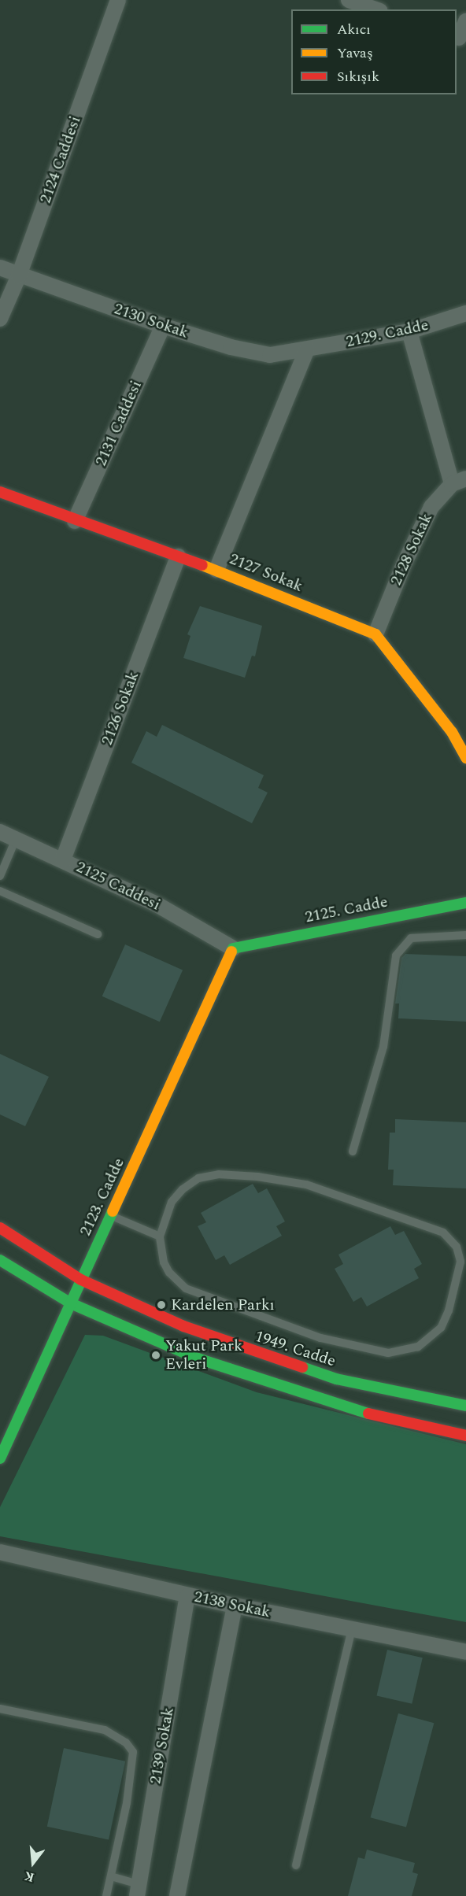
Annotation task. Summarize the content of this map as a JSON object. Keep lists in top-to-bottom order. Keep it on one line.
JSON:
{"streets":{"street":["2124 Caddesi","2130 Sokak","2129. Cadde","2131 Caddesi","2128 Sokak","2127 Sokak","2126 Sokak","2125 Caddesi","2125. Cadde","2123. Cadde","1949. Cadde","2138 Sokak","2139 Sokak"]},"crossings":[["2124 Caddesi","2130 Sokak"],["2130 Sokak","2129. Cadde"],["2130 Sokak","2131 Caddesi"],["2131 Caddesi","2127 Sokak"],["2128 Sokak","2127 Sokak"],["2127 Sokak","2126 Sokak"],["2126 Sokak","2125 Caddesi"],["2125 Caddesi","2125. Cadde"],["2125 Caddesi","2123. Cadde"],["2125. Cadde","2123. Cadde"],["2123. Cadde","1949. Cadde"],["2138 Sokak","2139 Sokak"]],"places":["Kardelen Parkı","Yakut Park Evleri"],"legend":["Akıcı","Yavaş","Sıkışık"],"north":"bottom"}
